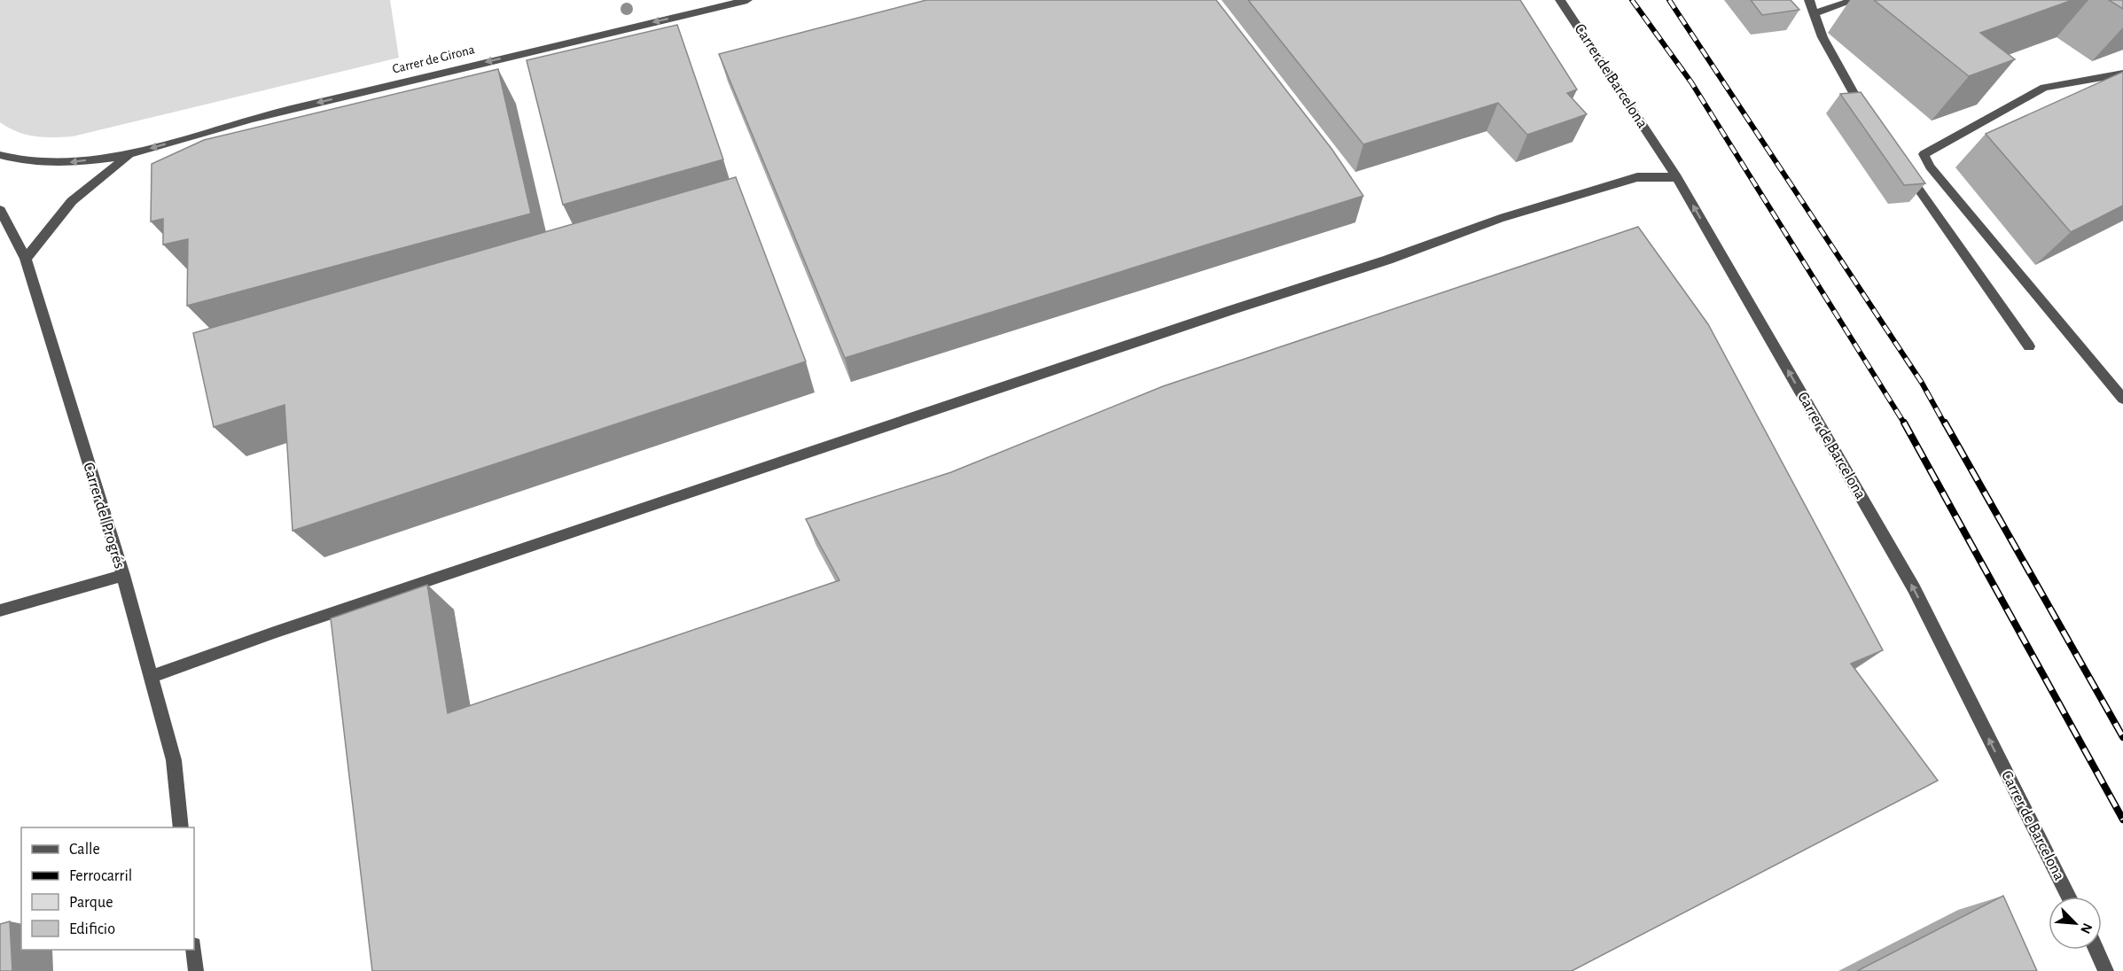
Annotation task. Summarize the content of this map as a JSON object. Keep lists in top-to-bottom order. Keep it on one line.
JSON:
{"streets":{"street":["Carrer de Girona","Carrer de Barcelona","Carrer del Progrés"]},"crossings":[["Carrer de Girona","Carrer del Progrés"]],"one_way":["Carrer de Girona","Carrer de Barcelona"],"legend":["Calle","Ferrocarril","Parque","Edificio"],"north":"bottom right"}
